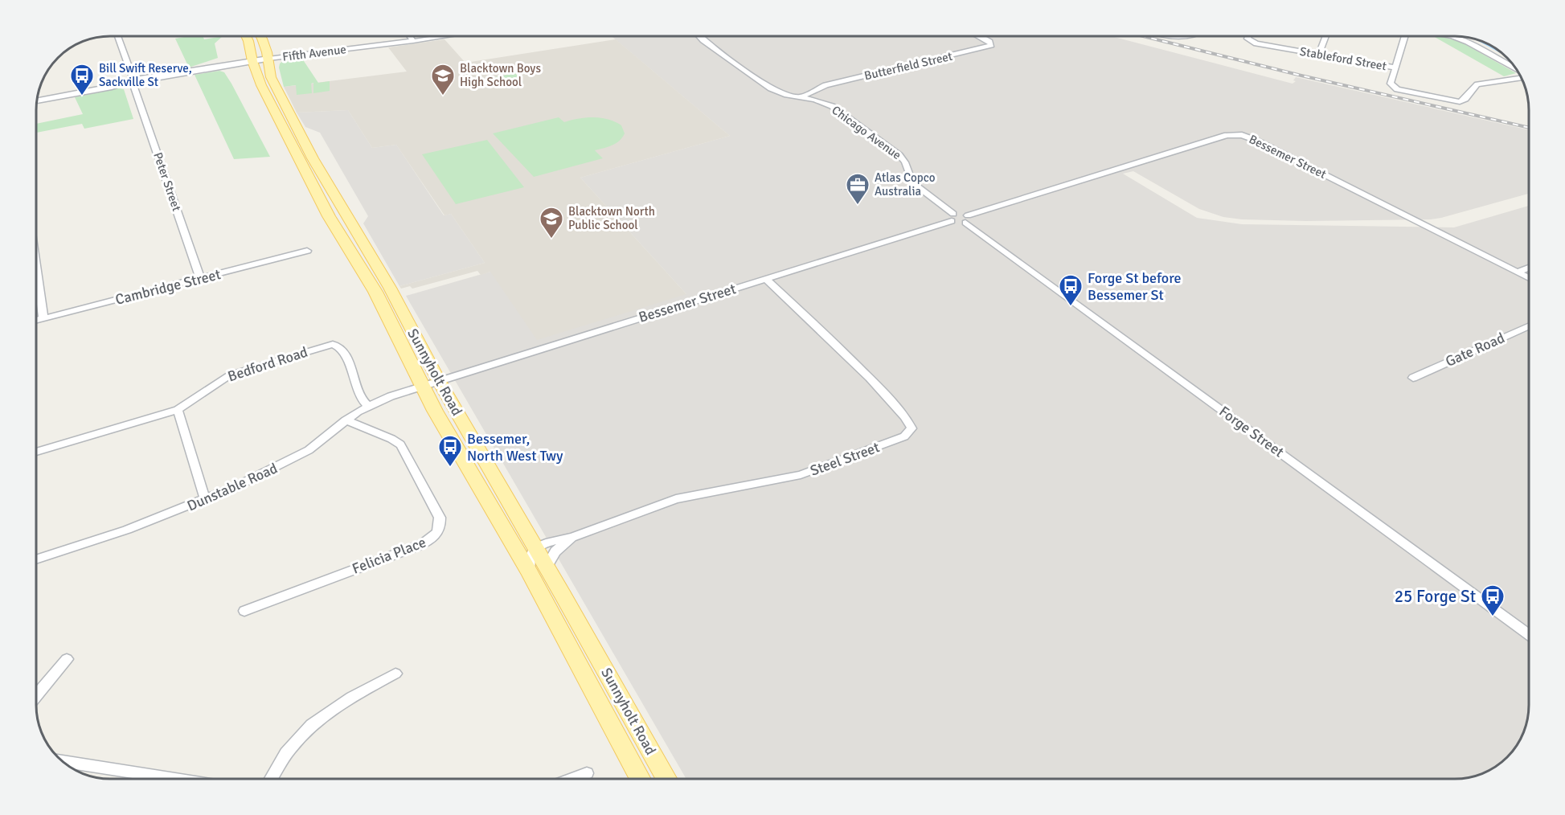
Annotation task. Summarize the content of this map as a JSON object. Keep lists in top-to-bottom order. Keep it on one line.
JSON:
{"streets":{"main road":["Sunnyholt Road"],"street":["Fifth Avenue","Stableford Street","Butterfield Street","Chicago Avenue","Bessemer Street","Peter Street","Cambridge Street","Gate Road","Bedford Road","Forge Street","Steel Street","Dunstable Road","Felicia Place"]},"crossings":[["Fifth Avenue","Sunnyholt Road"],["Butterfield Street","Chicago Avenue"],["Chicago Avenue","Bessemer Street"],["Bessemer Street","Sunnyholt Road"],["Bessemer Street","Forge Street"],["Bessemer Street","Steel Street"],["Bessemer Street","Dunstable Road"],["Peter Street","Cambridge Street"],["Bedford Road","Dunstable Road"],["Sunnyholt Road","Steel Street"],["Sunnyholt Road","Dunstable Road"],["Dunstable Road","Felicia Place"]],"places":{"bus stop":["Bill Swift Reserve, Sackville St","Forge St before Bessemer St","Bessemer, North West Twy","25 Forge St"],"school or university":["Blacktown Boys High School","Blacktown North Public School"],"office":["Atlas Copco Australia"]}}
